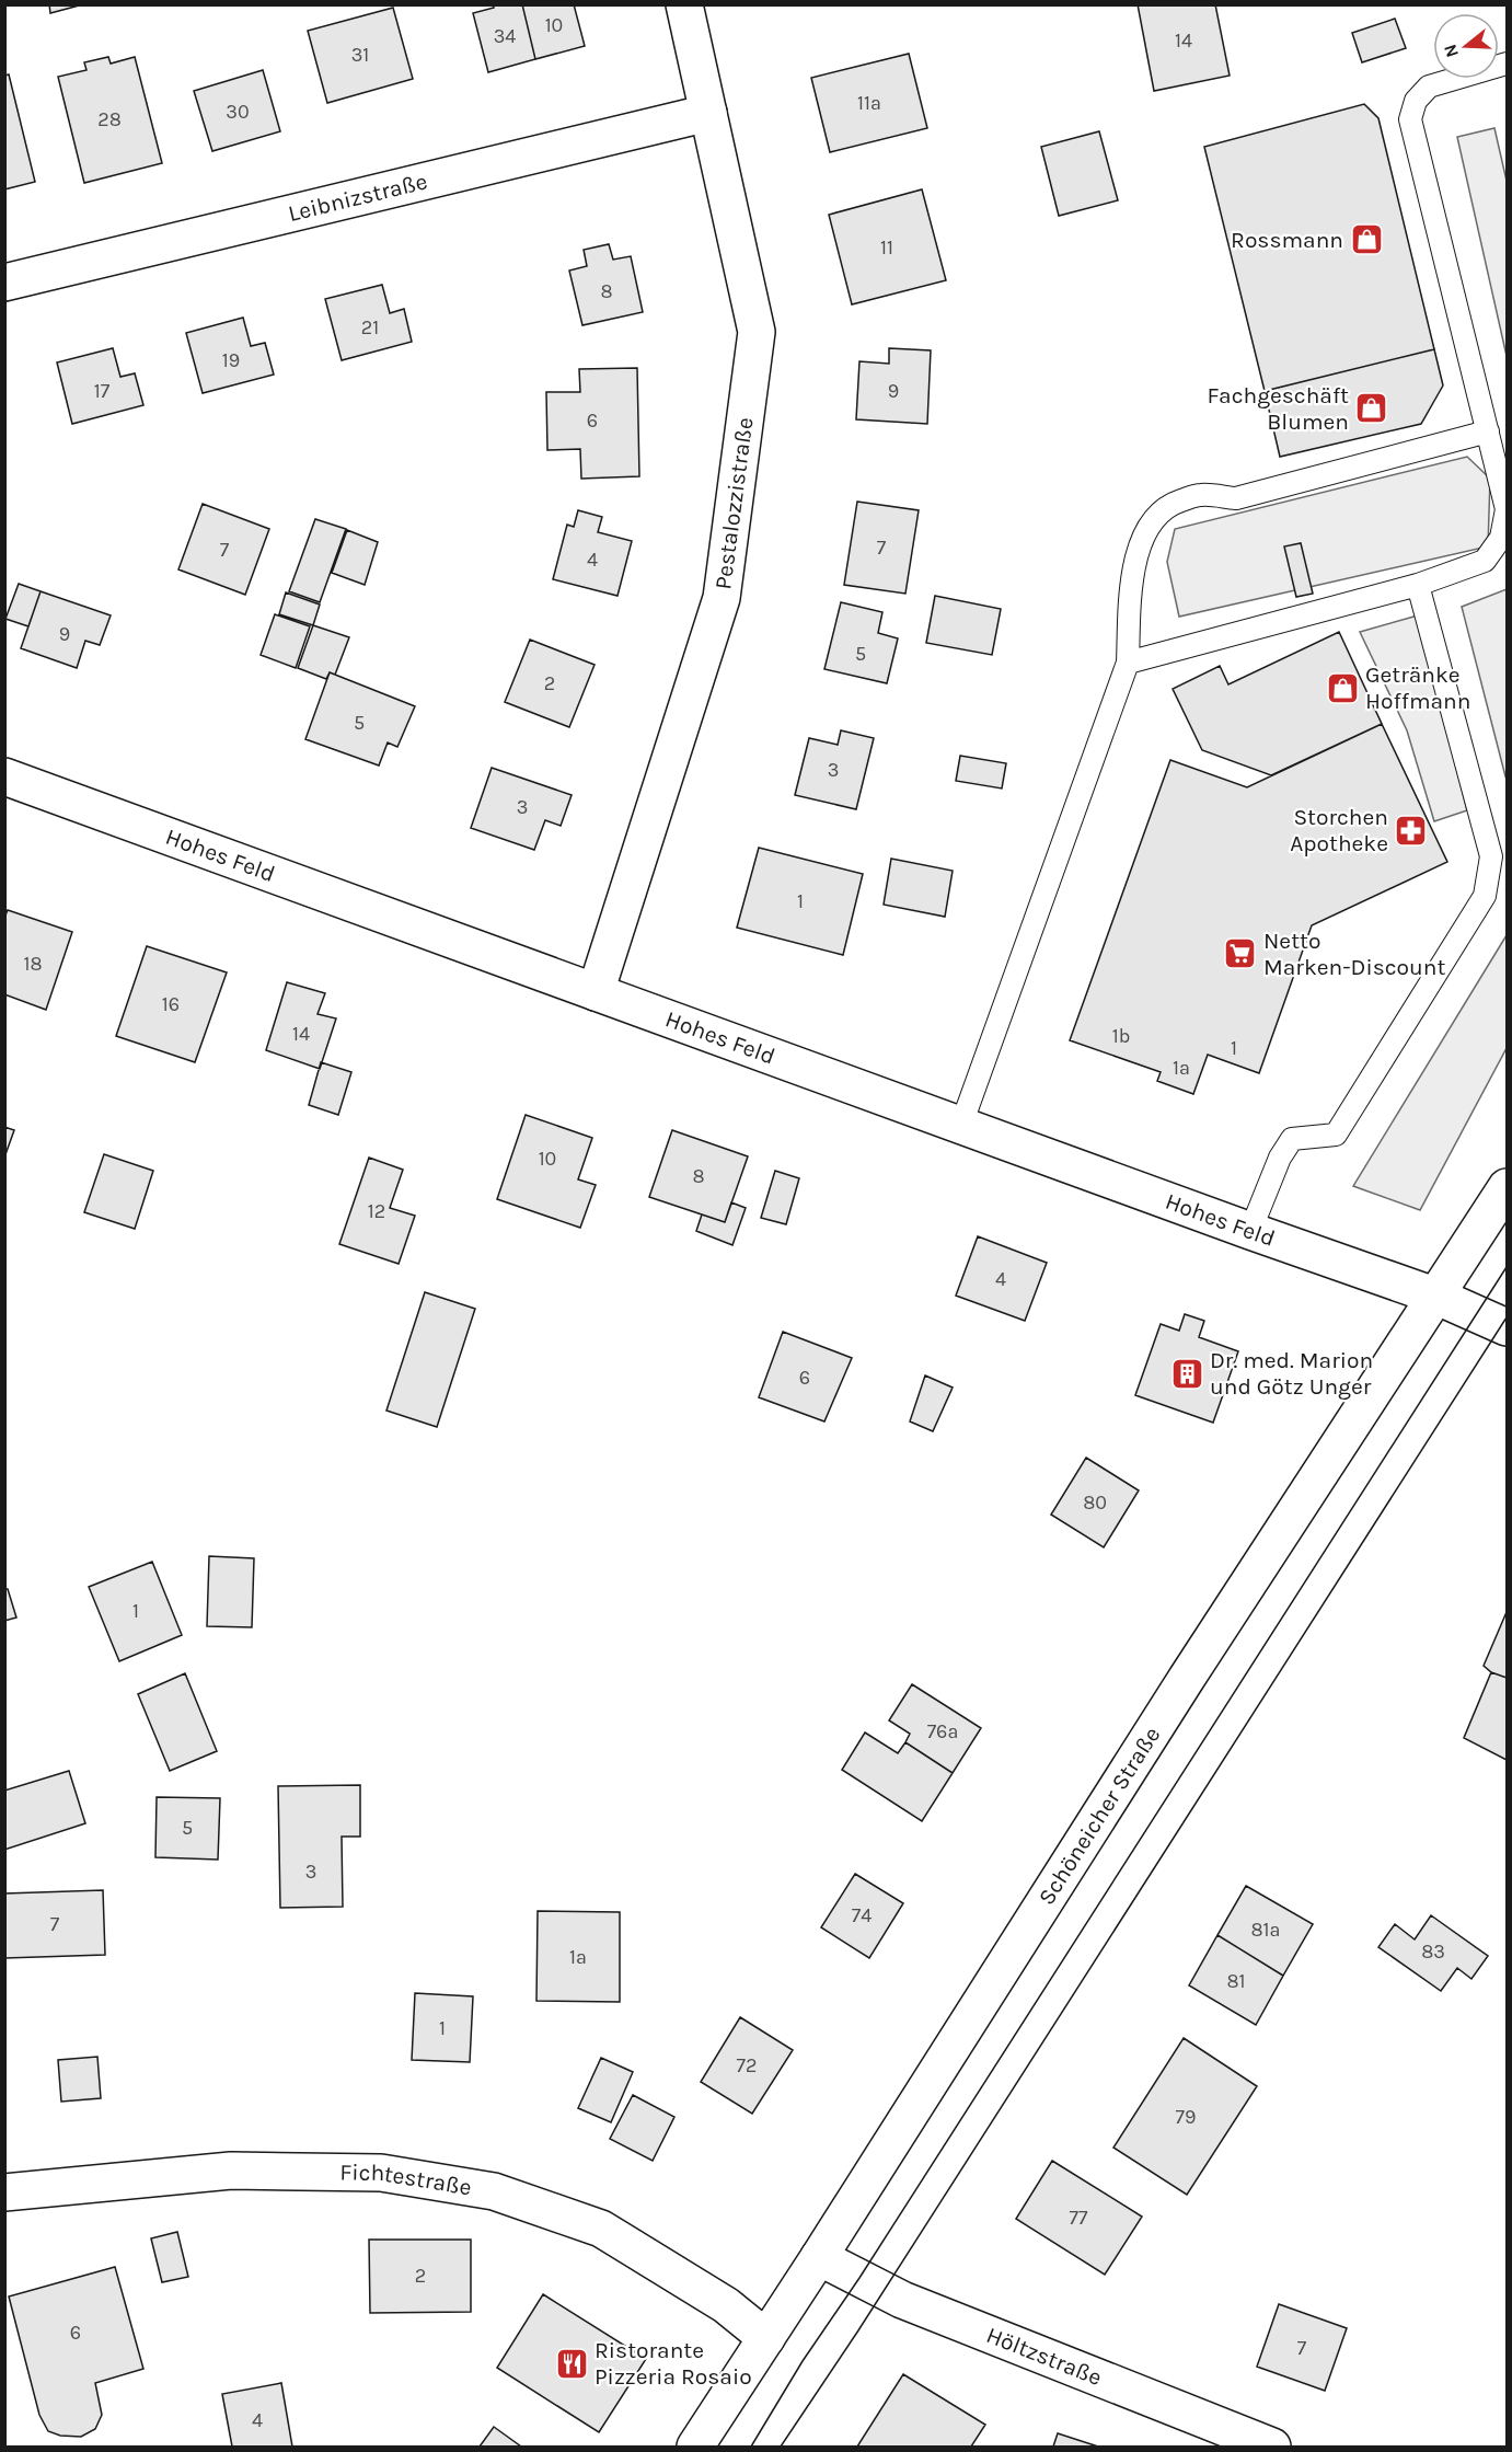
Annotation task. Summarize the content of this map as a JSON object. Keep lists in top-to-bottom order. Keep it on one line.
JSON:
{"streets":{"street":["Leibnizstraße","Pestalozzistraße","Hohes Feld","Schöneicher Straße","Fichtestraße","Höltzstraße"]},"crossings":[["Leibnizstraße","Pestalozzistraße"],["Pestalozzistraße","Hohes Feld"],["Hohes Feld","Schöneicher Straße"],["Schöneicher Straße","Fichtestraße"],["Schöneicher Straße","Höltzstraße"]],"places":{"shop":["Rossmann","Fachgeschäft Blumen","Getränke Hoffmann"],"pharmacy":["Storchen Apotheke"],"supermarket":["Netto Marken-Discount"],"building":["Dr. med. Marion und Götz Unger"],"restaurant":["Ristorante Pizzeria Rosaio"]},"house_numbers":["10","34","14","31","11a","30","28","11","8","21","19","17","9","6","7","7","4","9","5","2","5","3","3","1","18","16","14","1b","1","1a","10","8","12","4","6","80","1","76a","5","3","74","7","81a","83","1a","81","1","72","79","77","2","6","7","4"],"north":"left"}
